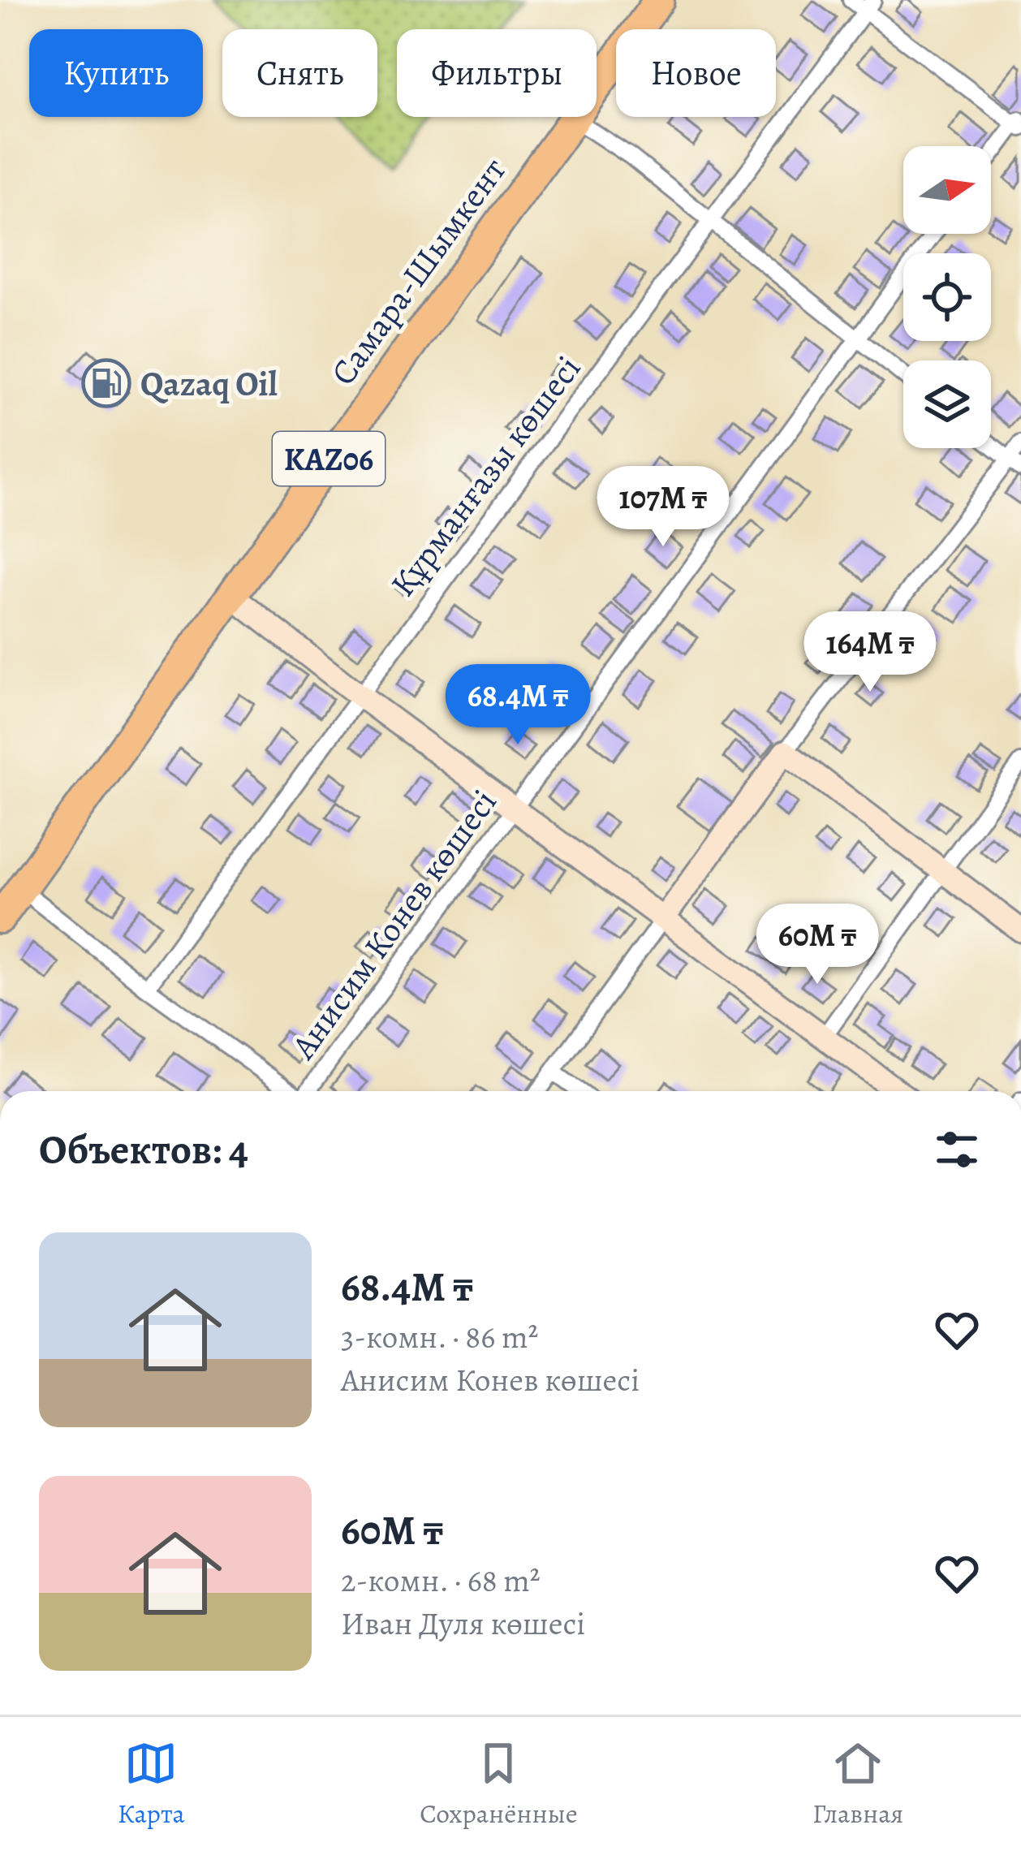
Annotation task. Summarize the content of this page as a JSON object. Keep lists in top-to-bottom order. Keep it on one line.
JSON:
{"streets":{"highway":["Самара-Шымкент","KАZ06"],"street":["Құрманғазы көшесі","Анисим Конев көшесі"]},"places":{"fuel station":["Qazaq Oil"]},"north":"right","page":{"chip":["Купить","Снять","Фильтры","Новое"],"price":["107M ₸","164M ₸","68.4M ₸","60M ₸"],"heading":"Объектов: 4","list":[{"name":"68.4M ₸","note":"3-комн. · 86 m² · Анисим Конев көшесі"},{"name":"60M ₸","note":"2-комн. · 68 m² · Иван Дуля көшесі"}],"tabs":["Карта","Сохранённые","Главная"]}}
